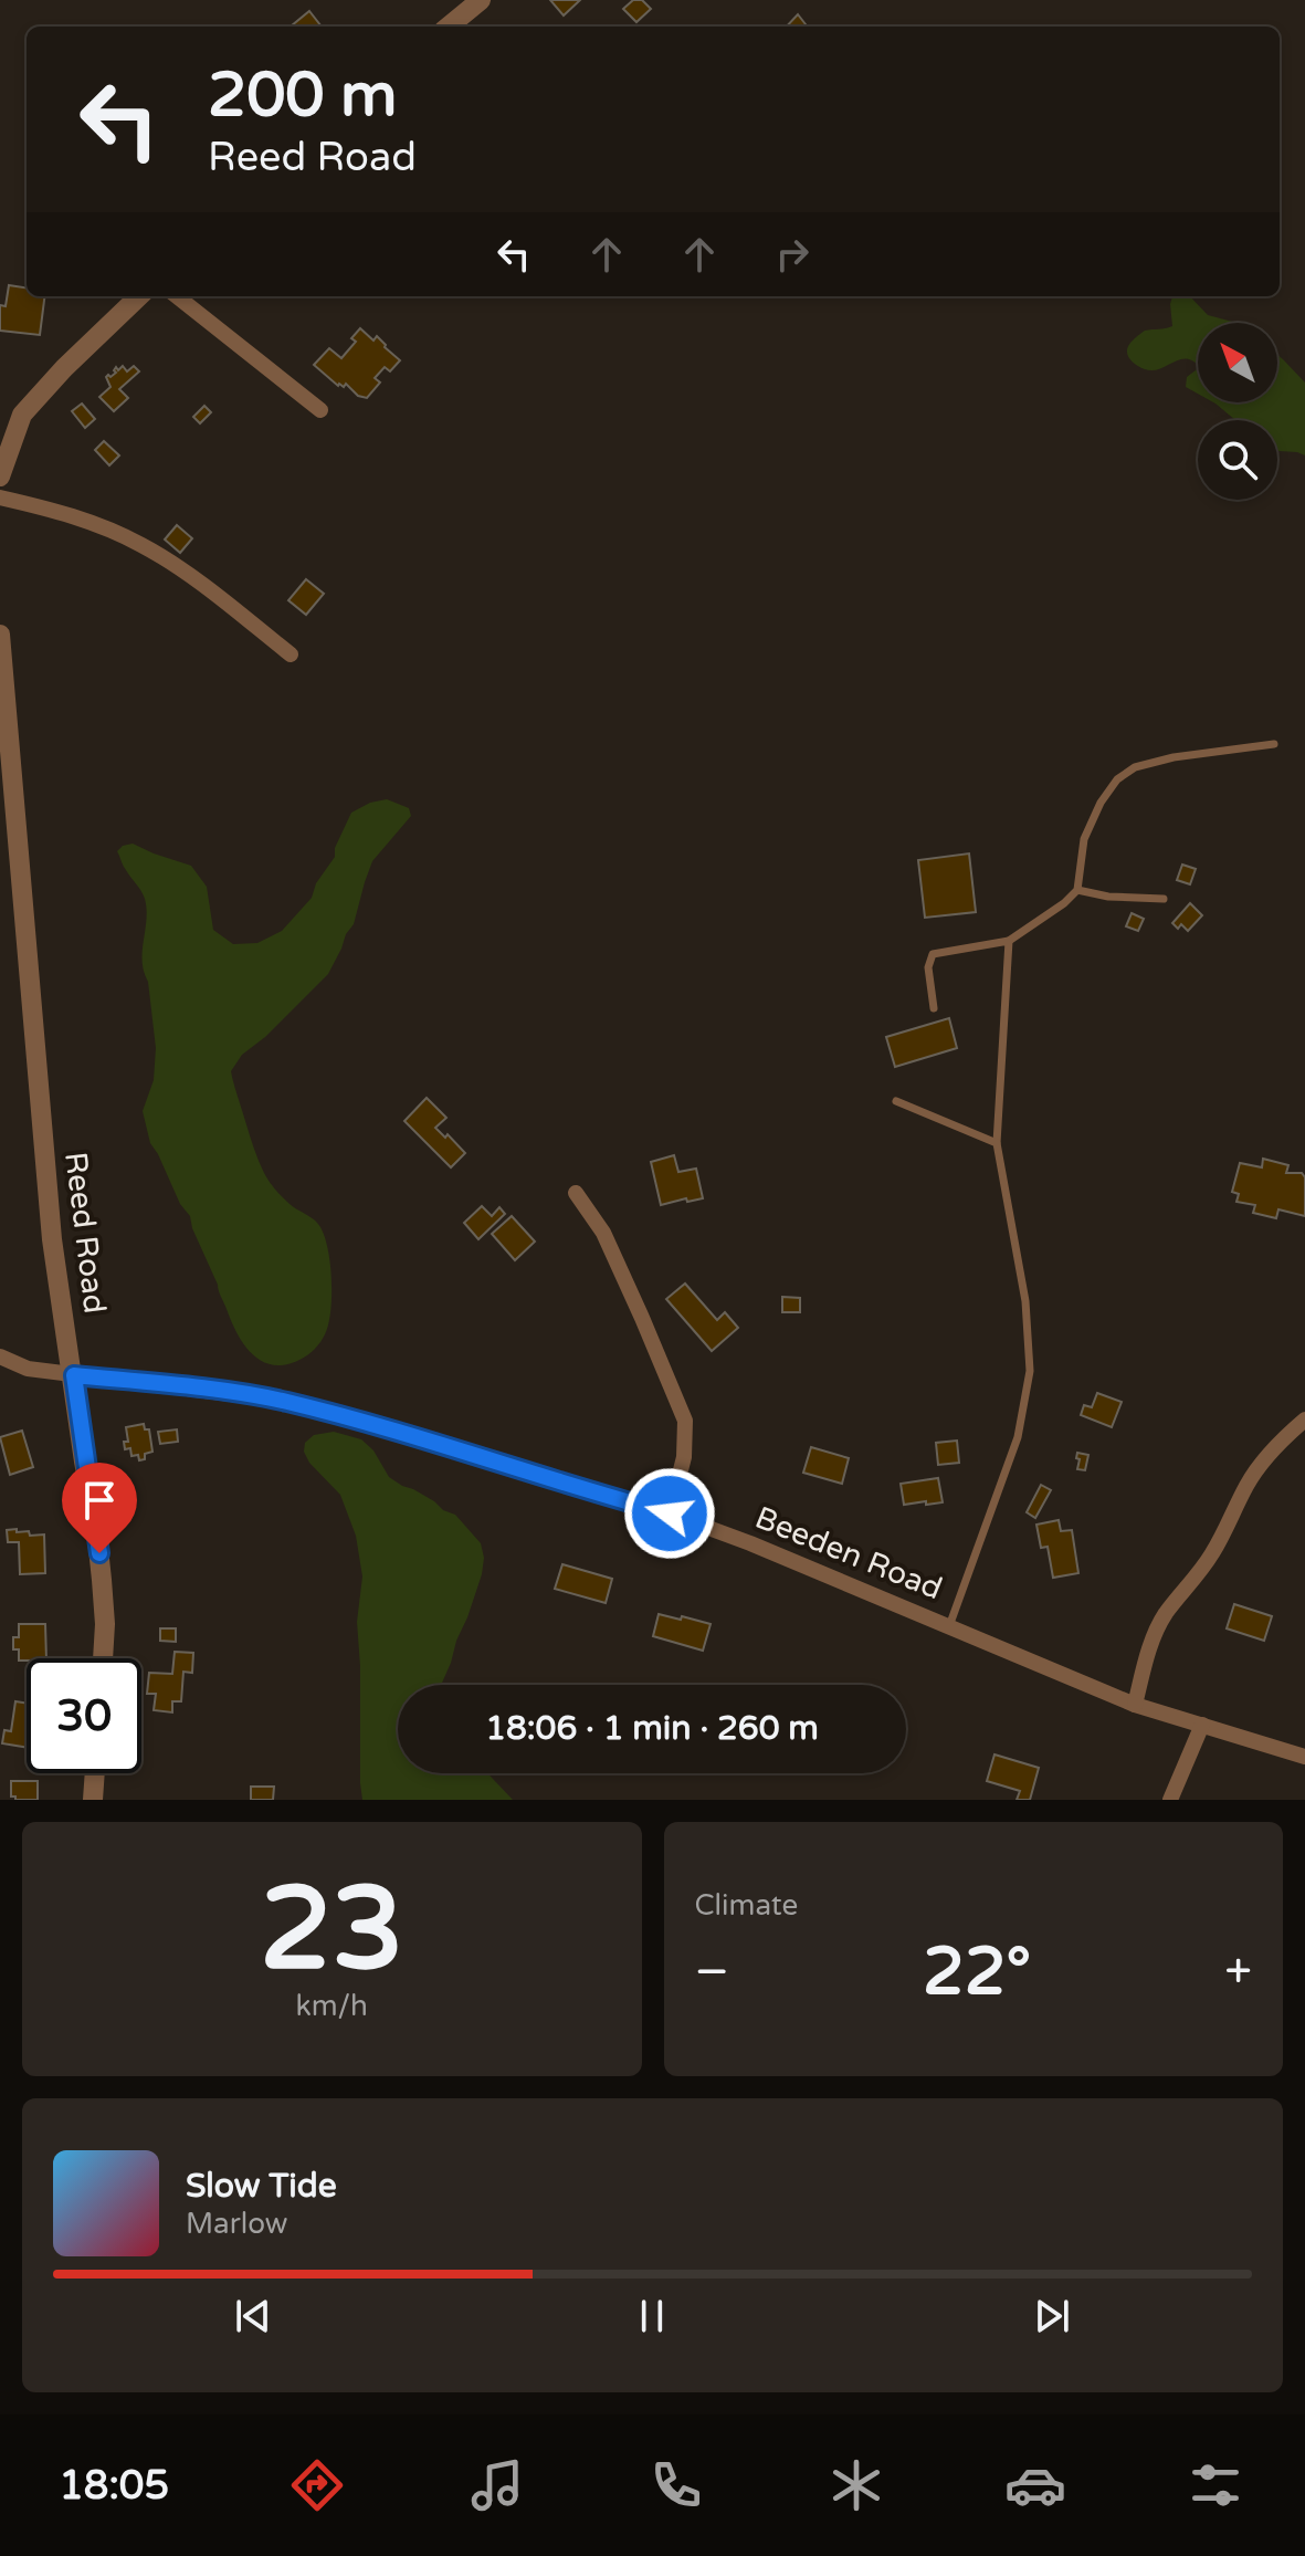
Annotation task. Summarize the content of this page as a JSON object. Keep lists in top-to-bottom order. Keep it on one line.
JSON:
{"streets":{"street":["Reed Road","Beeden Road"]},"crossings":[["Reed Road","Beeden Road"]],"north":"top left","page":{"turn":["200 m","Reed Road"],"limit":"30","trip":"18:06 · 1 min · 260 m","tile":[["23","km/h"],"Climate"],"heat":["−","22°","+"],"song":["Slow Tide","Marlow"],"tabs":"18:05"}}
